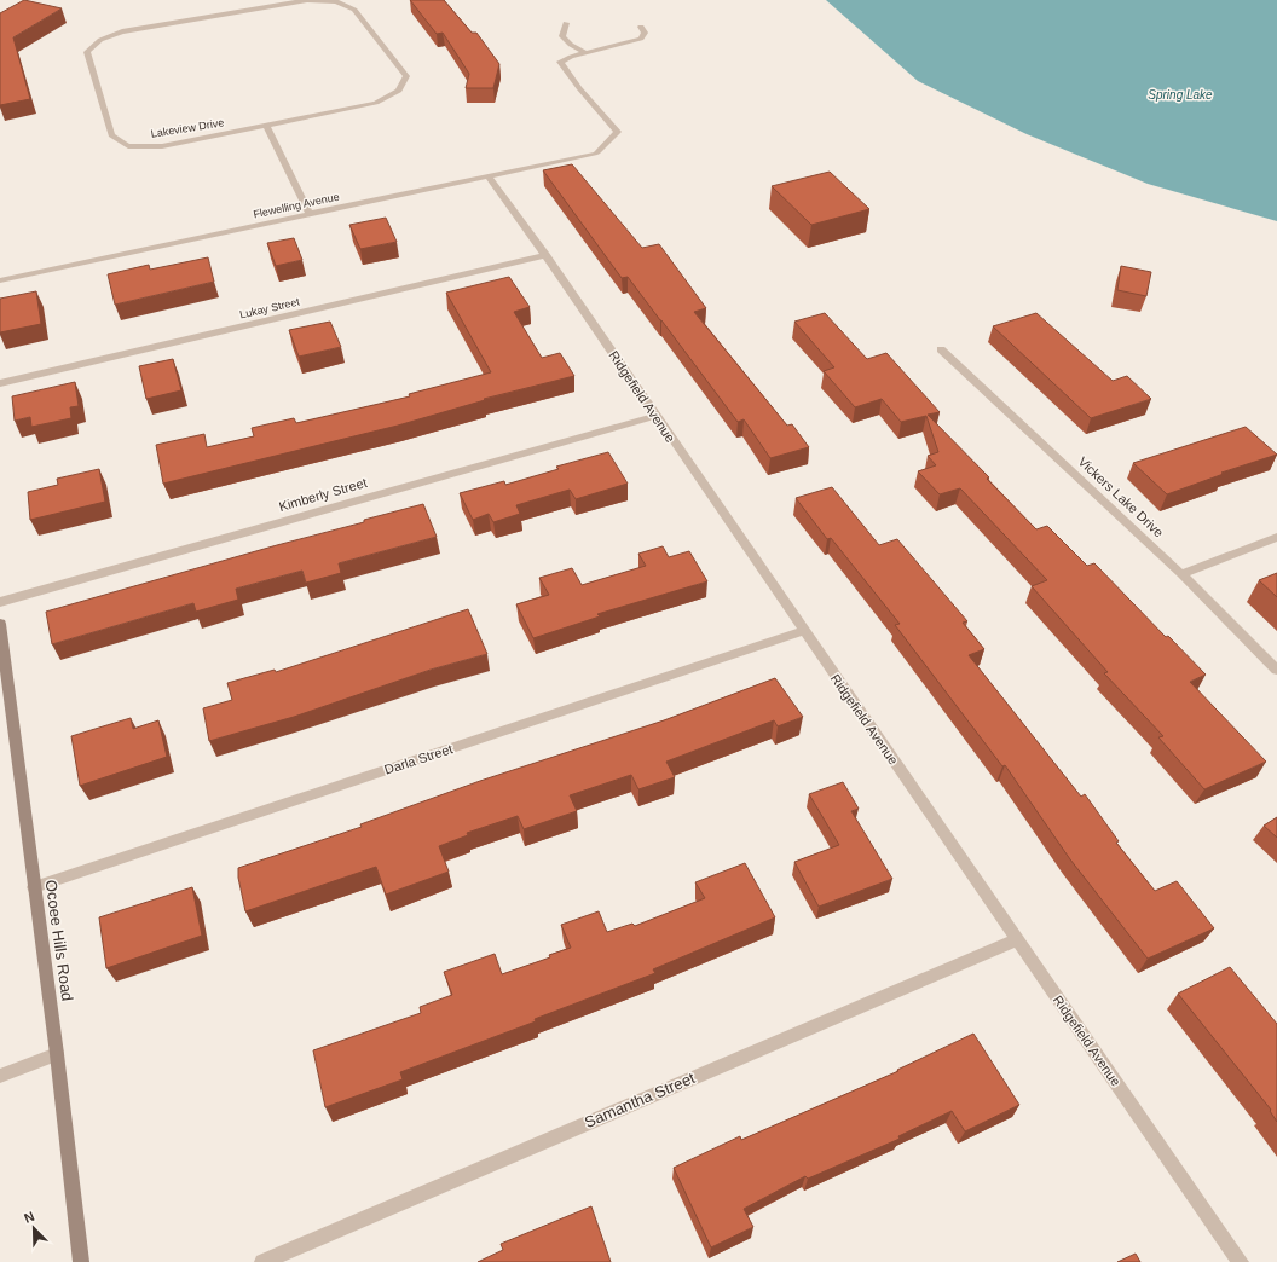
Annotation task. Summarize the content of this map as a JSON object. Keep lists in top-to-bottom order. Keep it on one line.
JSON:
{"streets":{"street":["Lakeview Drive","Flewelling Avenue","Lukay Street","Ridgefield Avenue","Kimberly Street","Vickers Lake Drive","Darla Street","Ocoee Hills Road","Samantha Street"]},"crossings":[["Flewelling Avenue","Ridgefield Avenue"],["Lukay Street","Ridgefield Avenue"],["Ridgefield Avenue","Kimberly Street"],["Ridgefield Avenue","Darla Street"],["Ridgefield Avenue","Samantha Street"],["Darla Street","Ocoee Hills Road"]],"water":["Spring Lake"],"north":"top left"}
